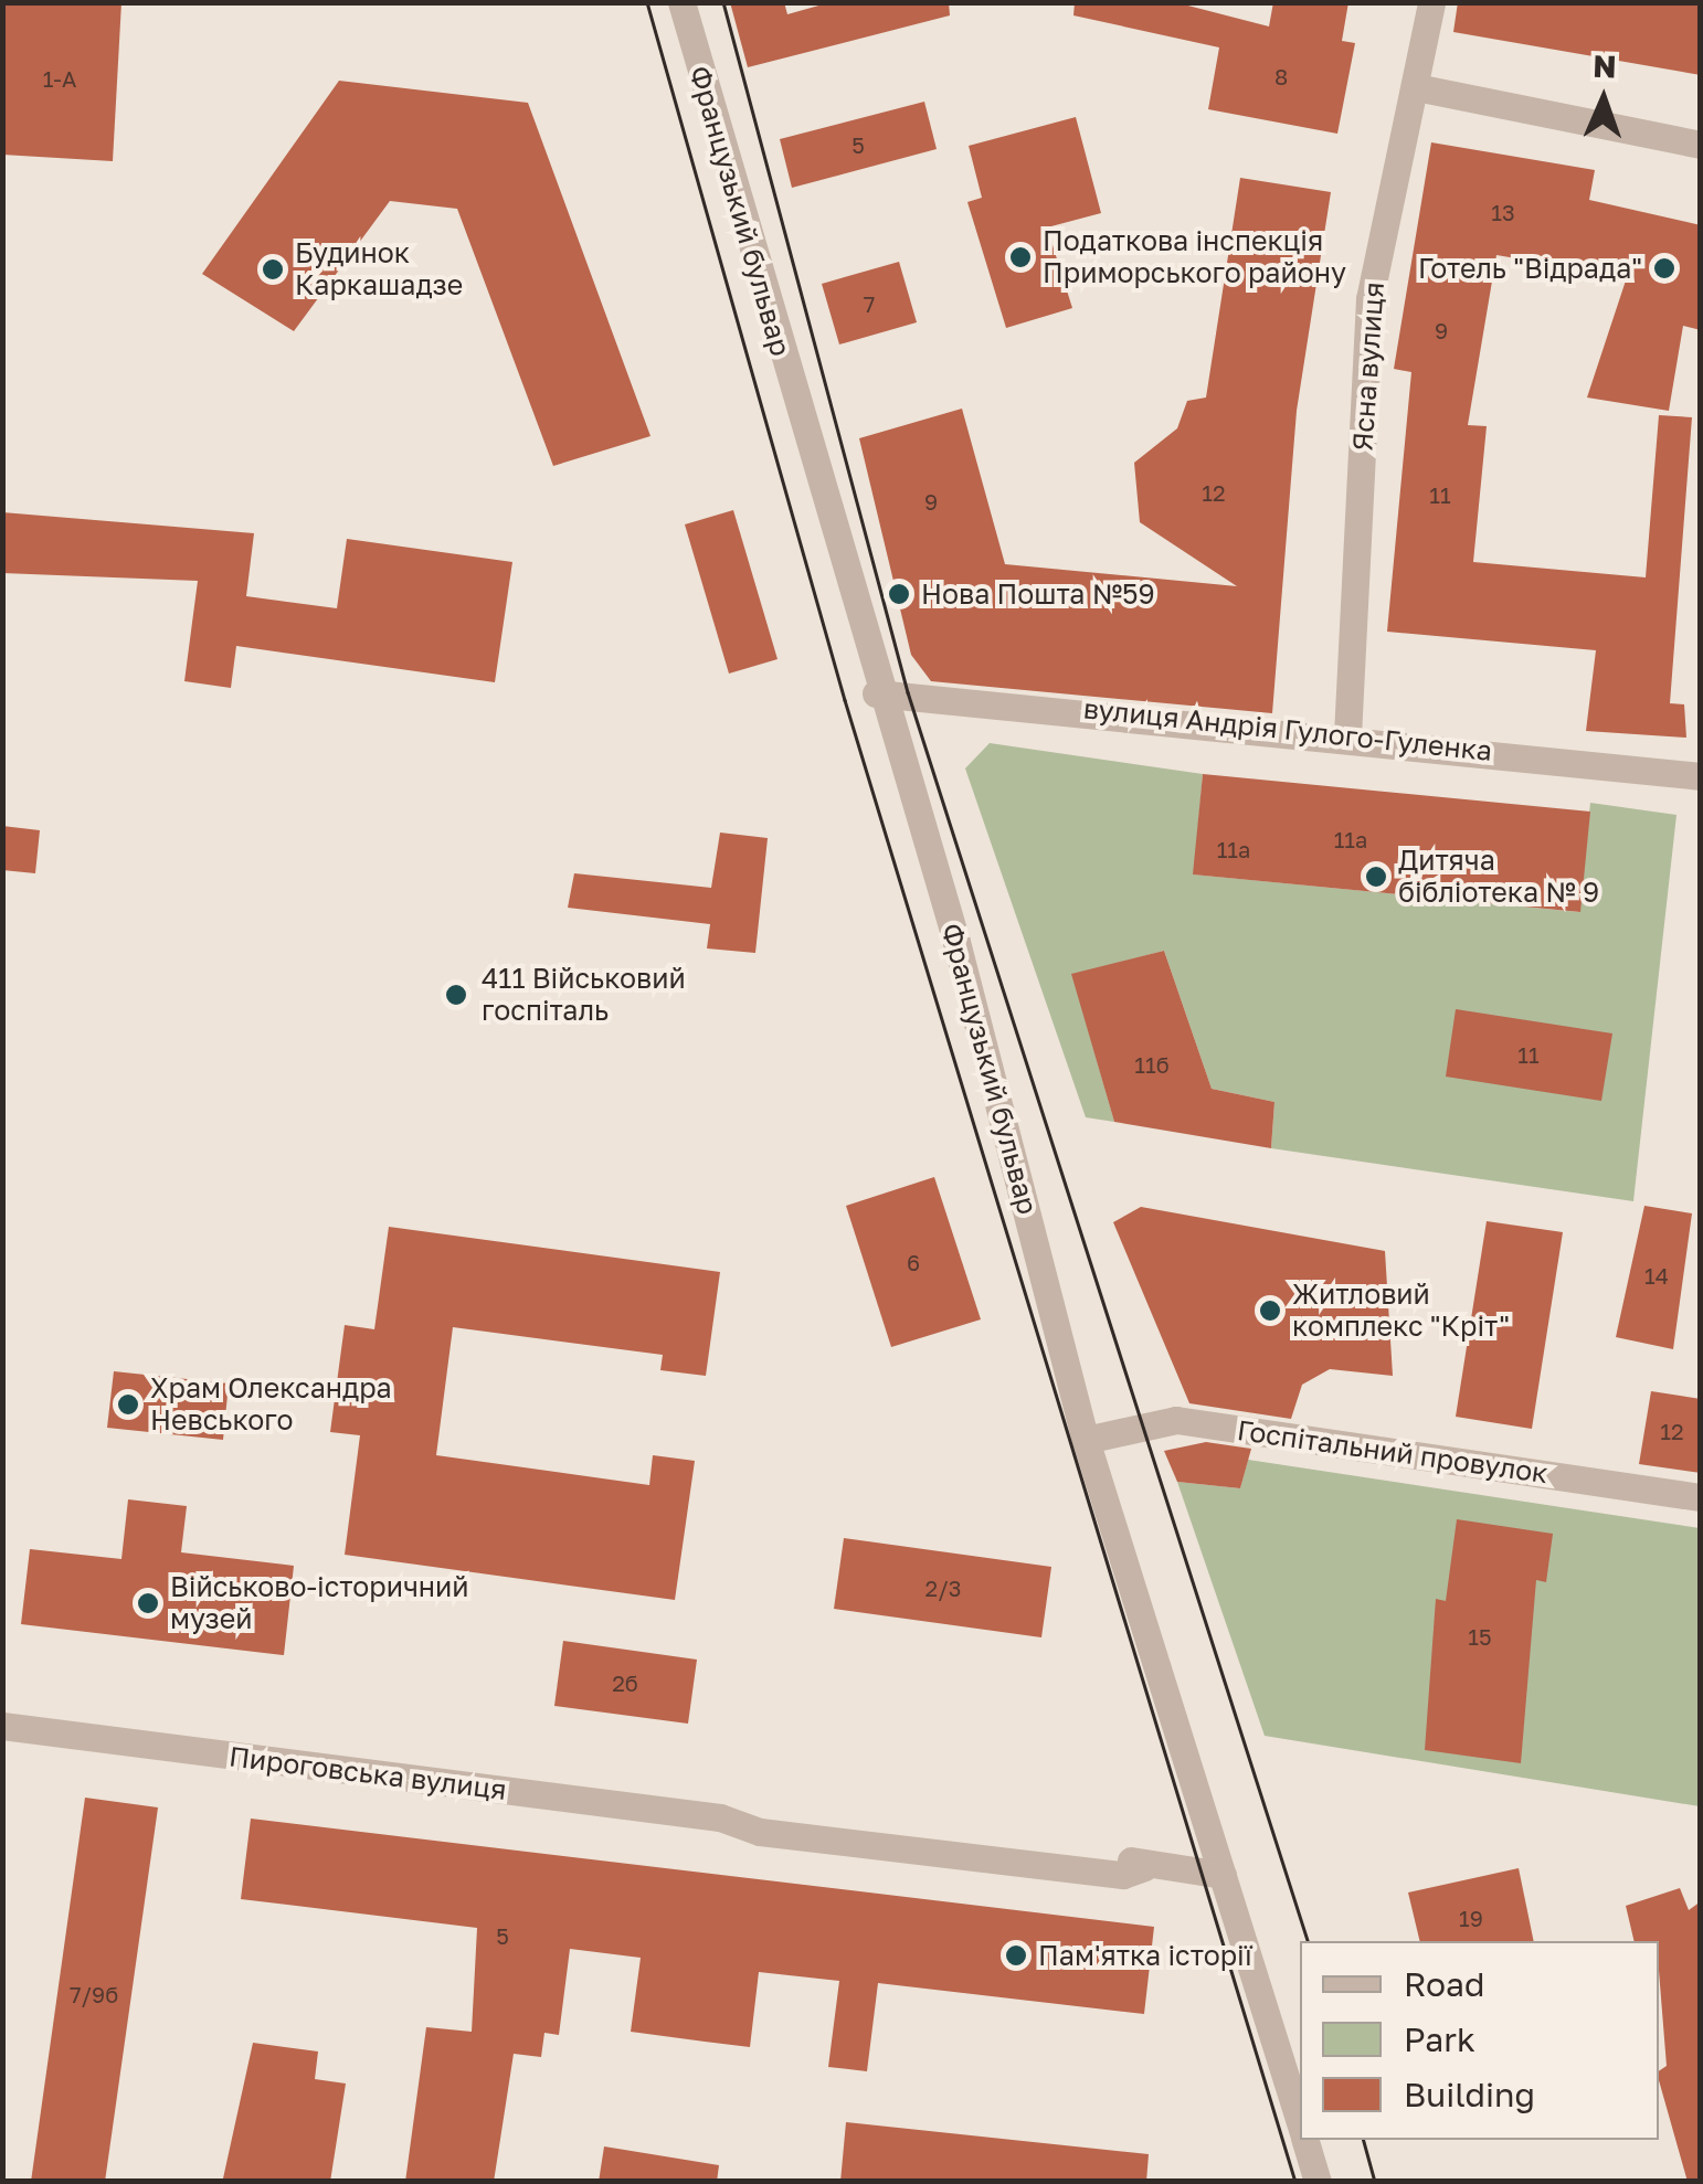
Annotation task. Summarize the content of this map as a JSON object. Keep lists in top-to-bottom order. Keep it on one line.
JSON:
{"streets":{"street":["Французький бульвар","Ясна вулиця","вулиця Андрія Гулого-Гуленка","Госпітальний провулок","Пироговська вулиця"]},"crossings":[["Французький бульвар","вулиця Андрія Гулого-Гуленка"],["Французький бульвар","Госпітальний провулок"],["Французький бульвар","Пироговська вулиця"],["Ясна вулиця","вулиця Андрія Гулого-Гуленка"]],"places":["Податкова інспекція Приморського району","Готель \"Відрада\"","Будинок Каркашадзе","Нова Пошта №59","Дитяча бібліотека № 9","411 Військовий госпіталь","Житловий комплекс \"Кріт\"","Храм Олександра Невського","Військово-історичний музей","Пам'ятка історії"],"house_numbers":["8","1-А","5","13","7","9","12","11","9","11а","11а","11","11б","6","14","12","2/3","15","2б","19","5","7/9б"],"legend":["Road","Park","Building"],"north":"top"}
